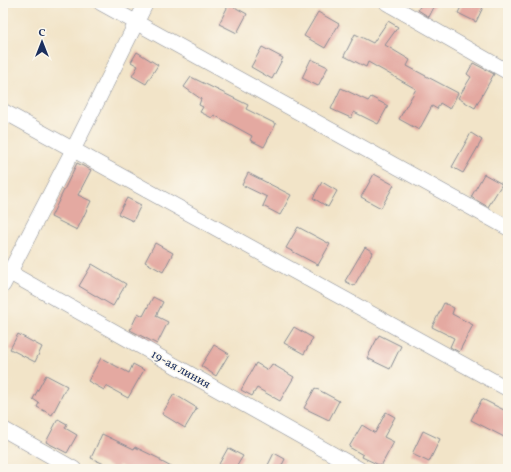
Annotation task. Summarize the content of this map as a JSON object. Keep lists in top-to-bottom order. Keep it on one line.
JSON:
{"streets":{"street":["19-ая линия"]},"north":"top"}
